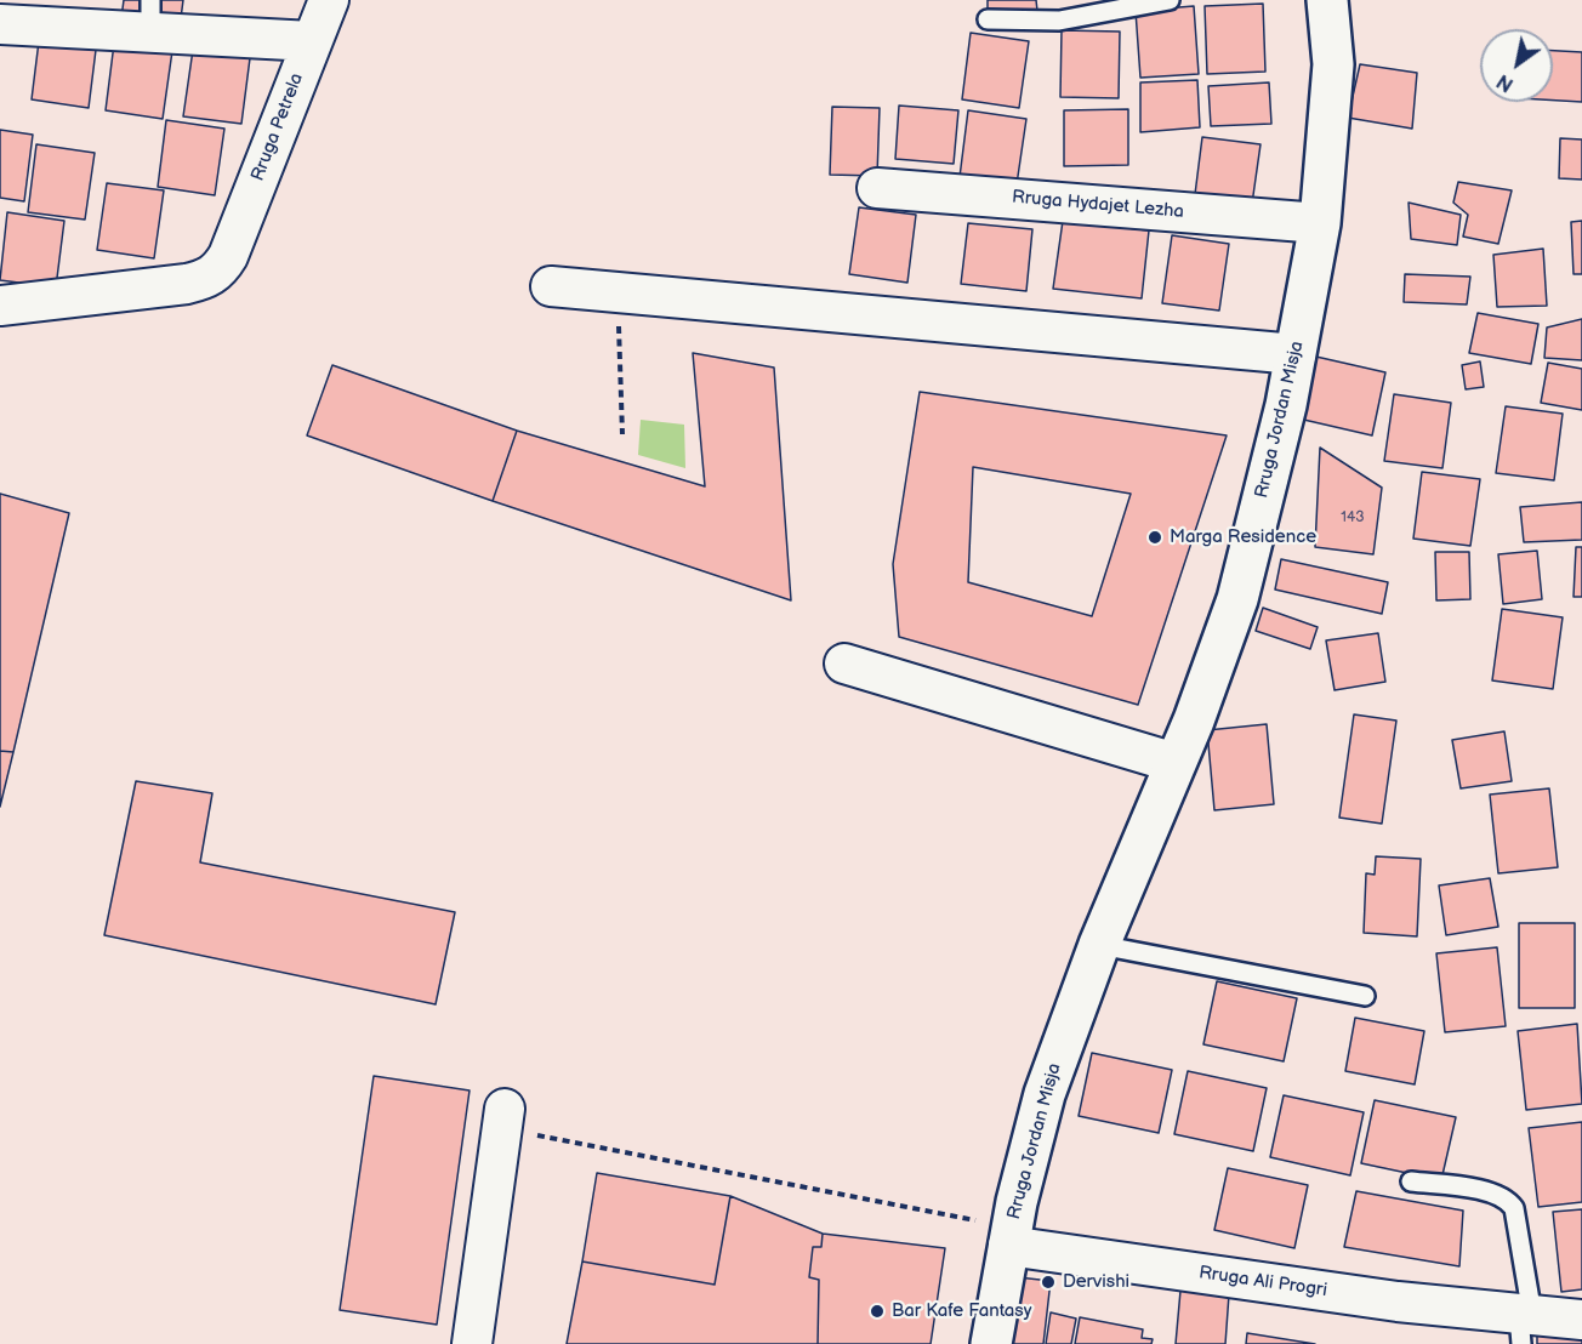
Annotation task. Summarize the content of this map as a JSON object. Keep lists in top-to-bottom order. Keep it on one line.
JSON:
{"streets":{"street":["Rruga Petrela","Rruga Hydajet Lezha","Rruga Jordan Misja","Rruga Ali Progri"]},"crossings":[["Rruga Hydajet Lezha","Rruga Jordan Misja"],["Rruga Jordan Misja","Rruga Ali Progri"]],"places":["Marga Residence","Dervishi","Bar Kafe Fantasy"],"house_numbers":["143"],"north":"bottom left"}
